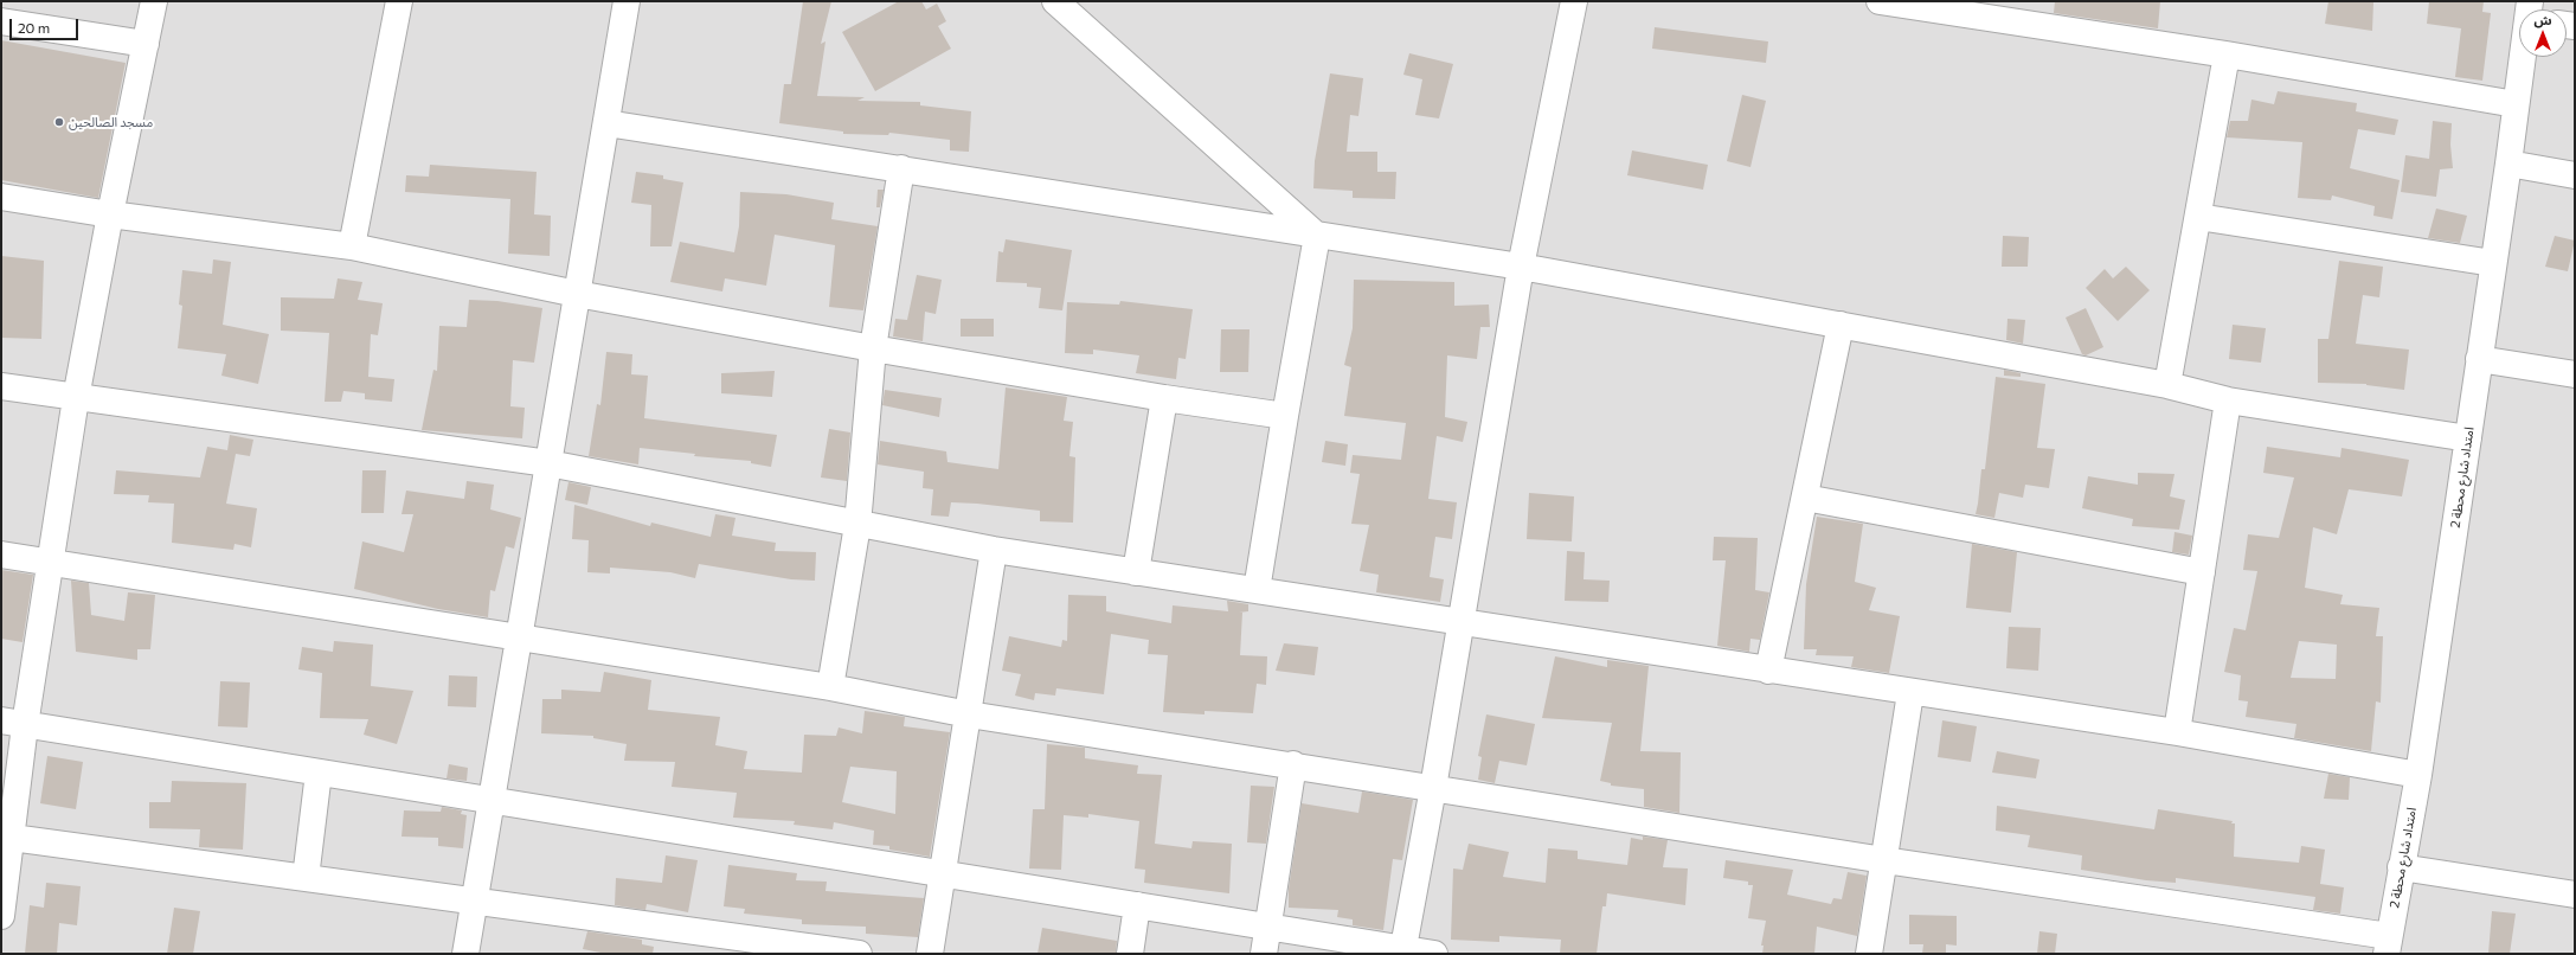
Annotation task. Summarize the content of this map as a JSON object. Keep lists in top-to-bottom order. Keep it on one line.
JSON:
{"streets":{"street":["امتداد شارع محطة 2"]},"places":["مسجد الصالحين"],"scale_bar":"20 m","north":"top"}
